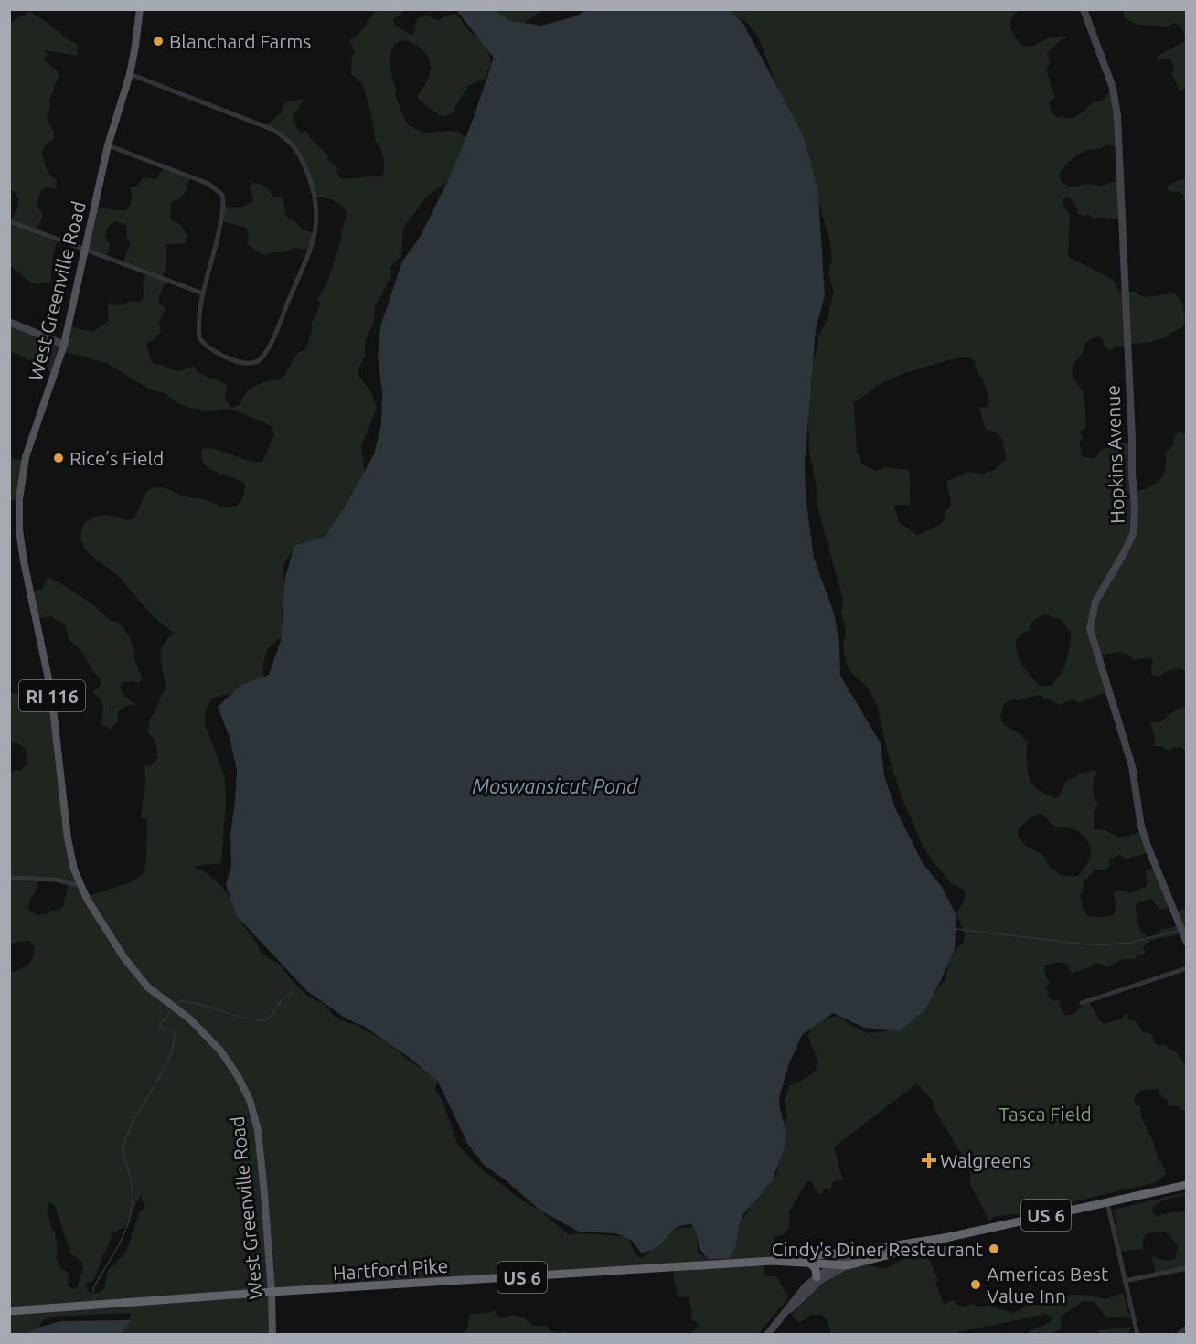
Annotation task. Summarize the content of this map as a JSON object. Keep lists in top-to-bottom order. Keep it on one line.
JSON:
{"streets":{"highway":["US 6","Hartford Pike"],"main road":["West Greenville Road","RI 116"],"street":["Hopkins Avenue"]},"crossings":[["West Greenville Road","Hartford Pike"],["US 6","Hartford Pike"]],"water":["Moswansicut Pond"],"parks":["Tasca Field"],"places":{"other":["Blanchard Farms","Rice’s Field","Cindy's Diner Restaurant","Americas Best Value Inn"],"health":["Walgreens"]}}
